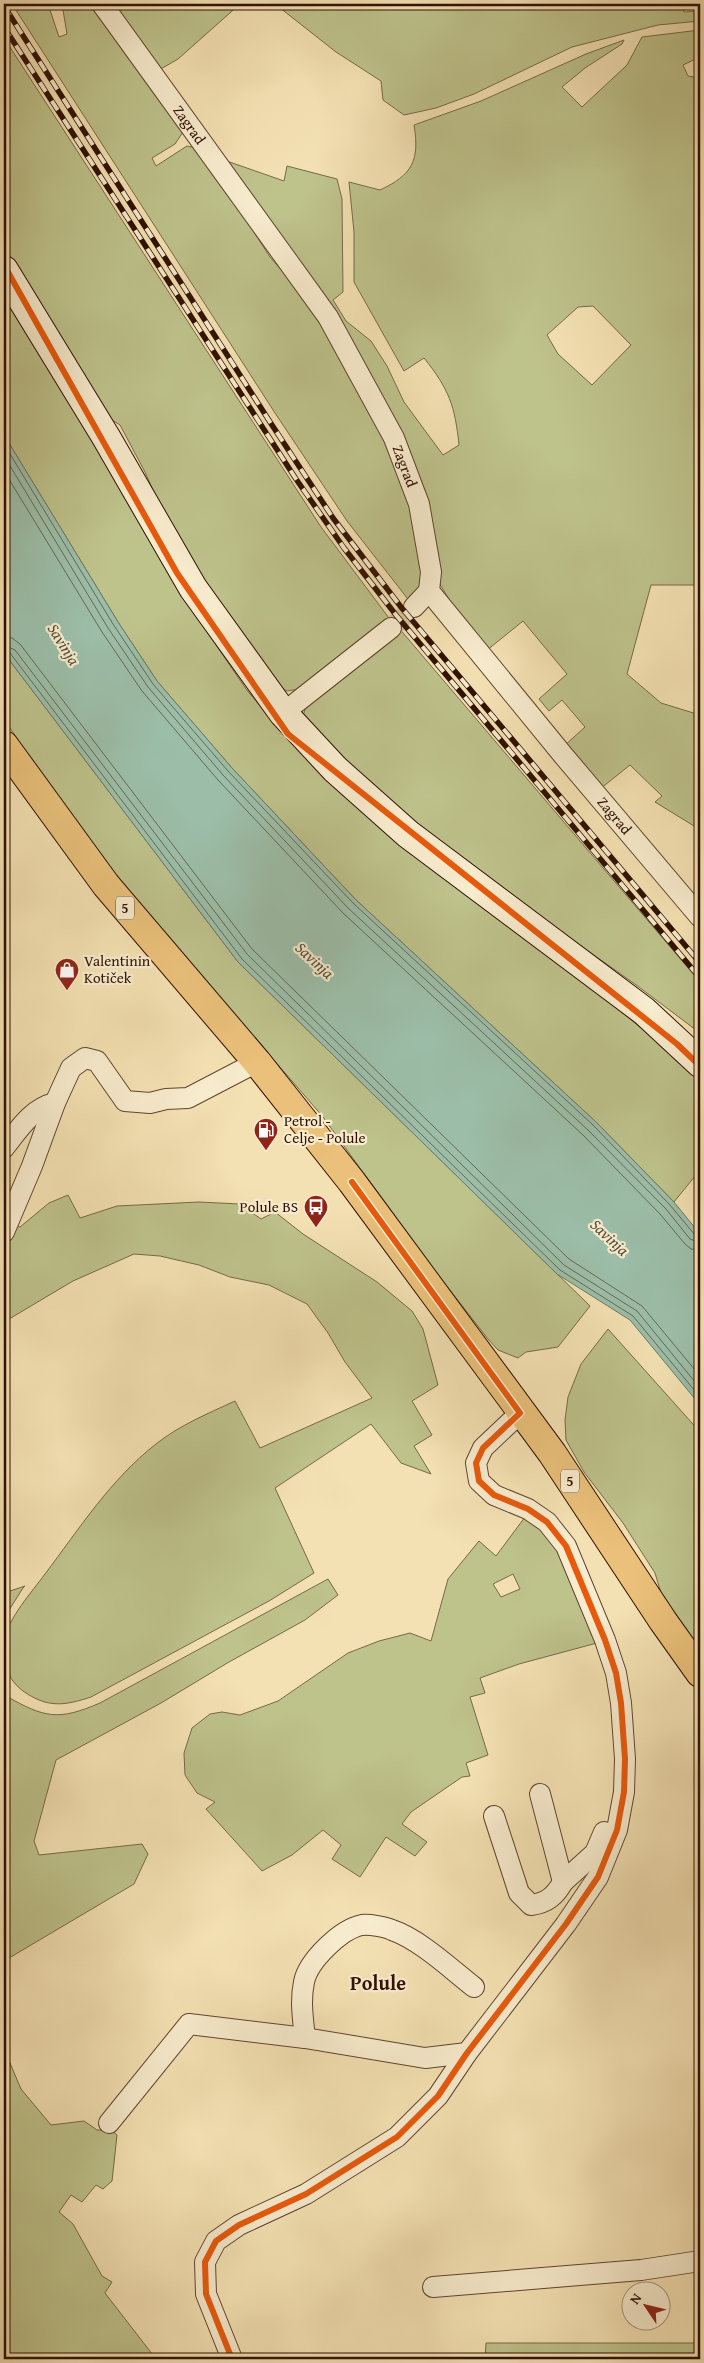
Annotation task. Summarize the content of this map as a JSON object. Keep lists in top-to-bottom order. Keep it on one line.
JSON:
{"streets":{"main road":["5"],"street":["Zagrad"]},"districts":["Polule"],"water":["Savinja"],"places":{"shop":["Valentinin Kotiček"],"fuel station":["Petrol - Celje - Polule"],"bus stop":["Polule BS"]},"north":"top left"}
